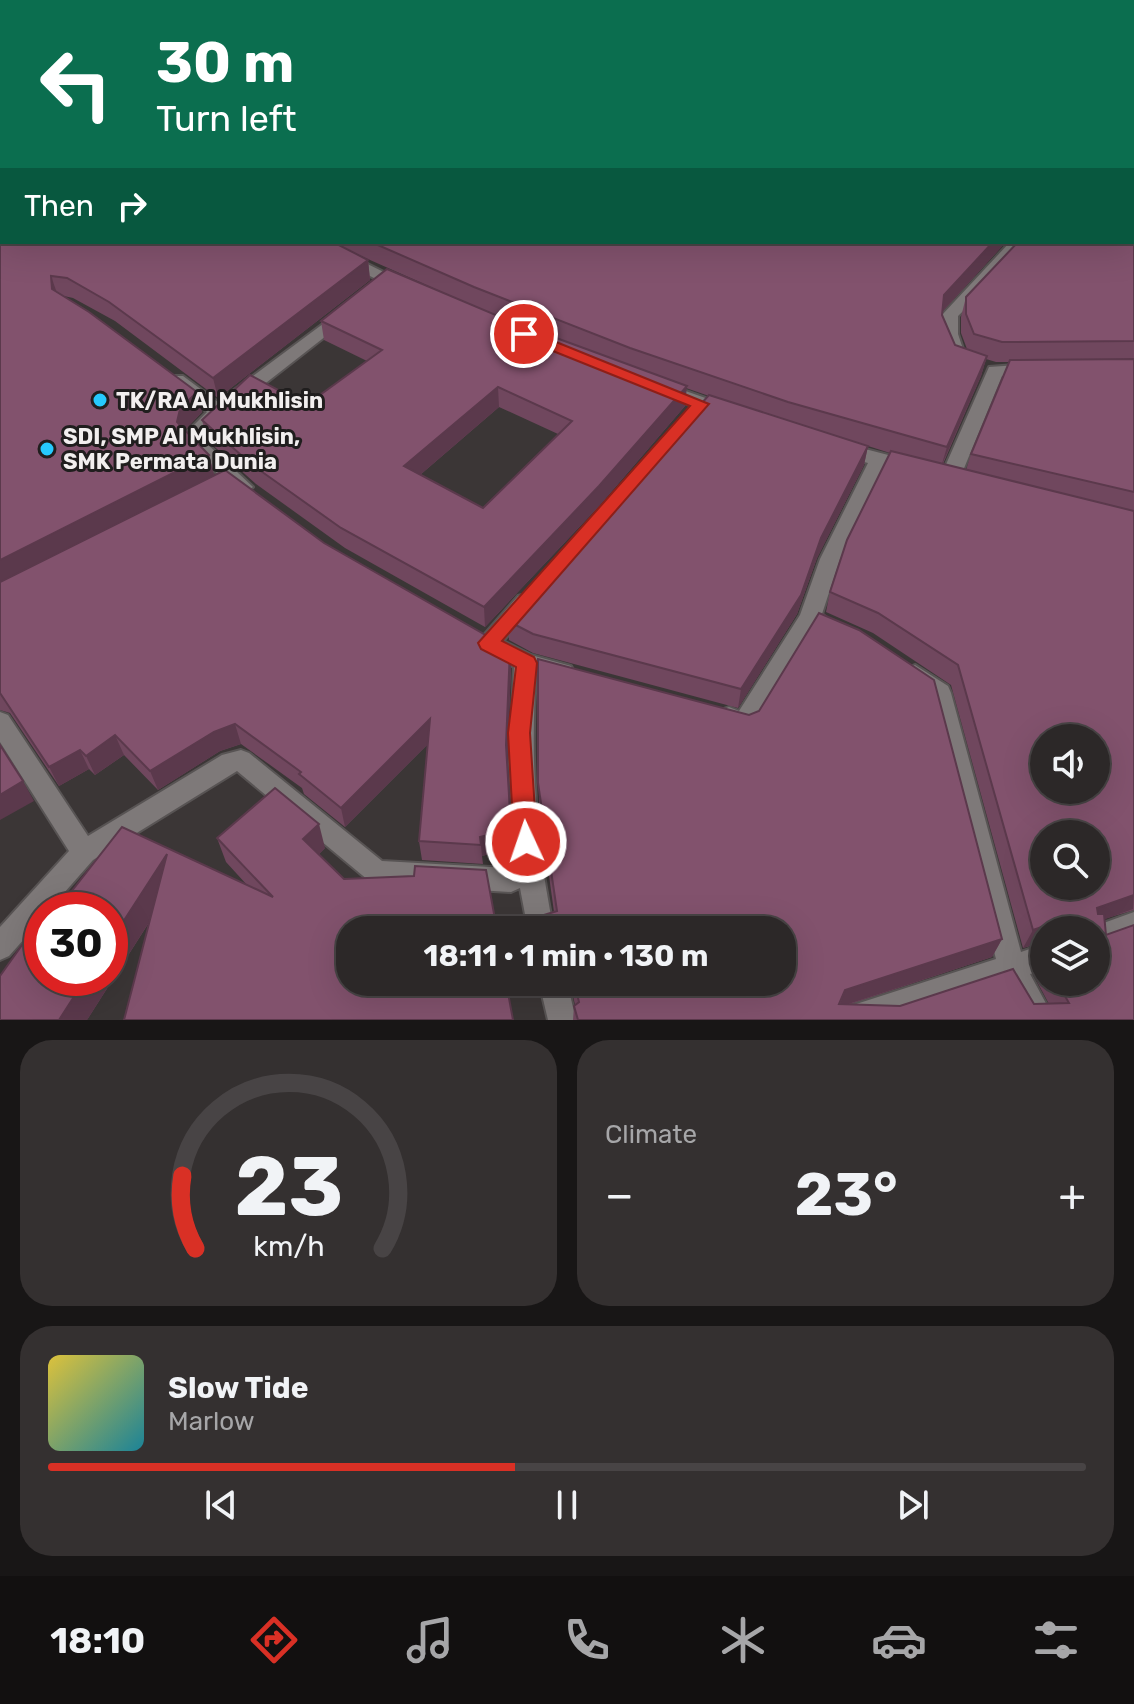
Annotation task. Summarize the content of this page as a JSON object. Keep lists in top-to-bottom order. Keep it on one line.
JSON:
{"places":["TK/RA Al Mukhlisin","SDI, SMP Al Mukhlisin, SMK Permata Dunia"],"page":{"turn":["30 m","Turn left"],"then":"Then","limit":"30","trip":"18:11 · 1 min · 130 m","tile":"Climate","heat":["−","23°","+"],"song":["Slow Tide","Marlow"],"tabs":"18:10","gauge":["23","km/h"]}}
